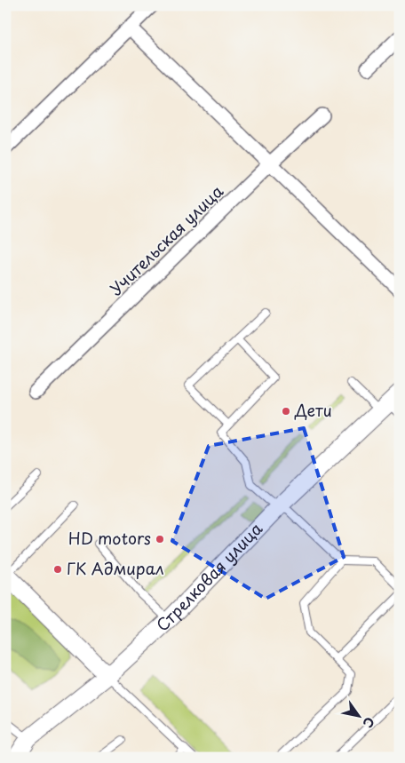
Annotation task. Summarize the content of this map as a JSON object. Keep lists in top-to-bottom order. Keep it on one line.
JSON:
{"streets":{"street":["Учительская улица","Стрелковая улица"]},"places":["Дети","HD motors","ГК Адмирал"],"north":"bottom right"}
